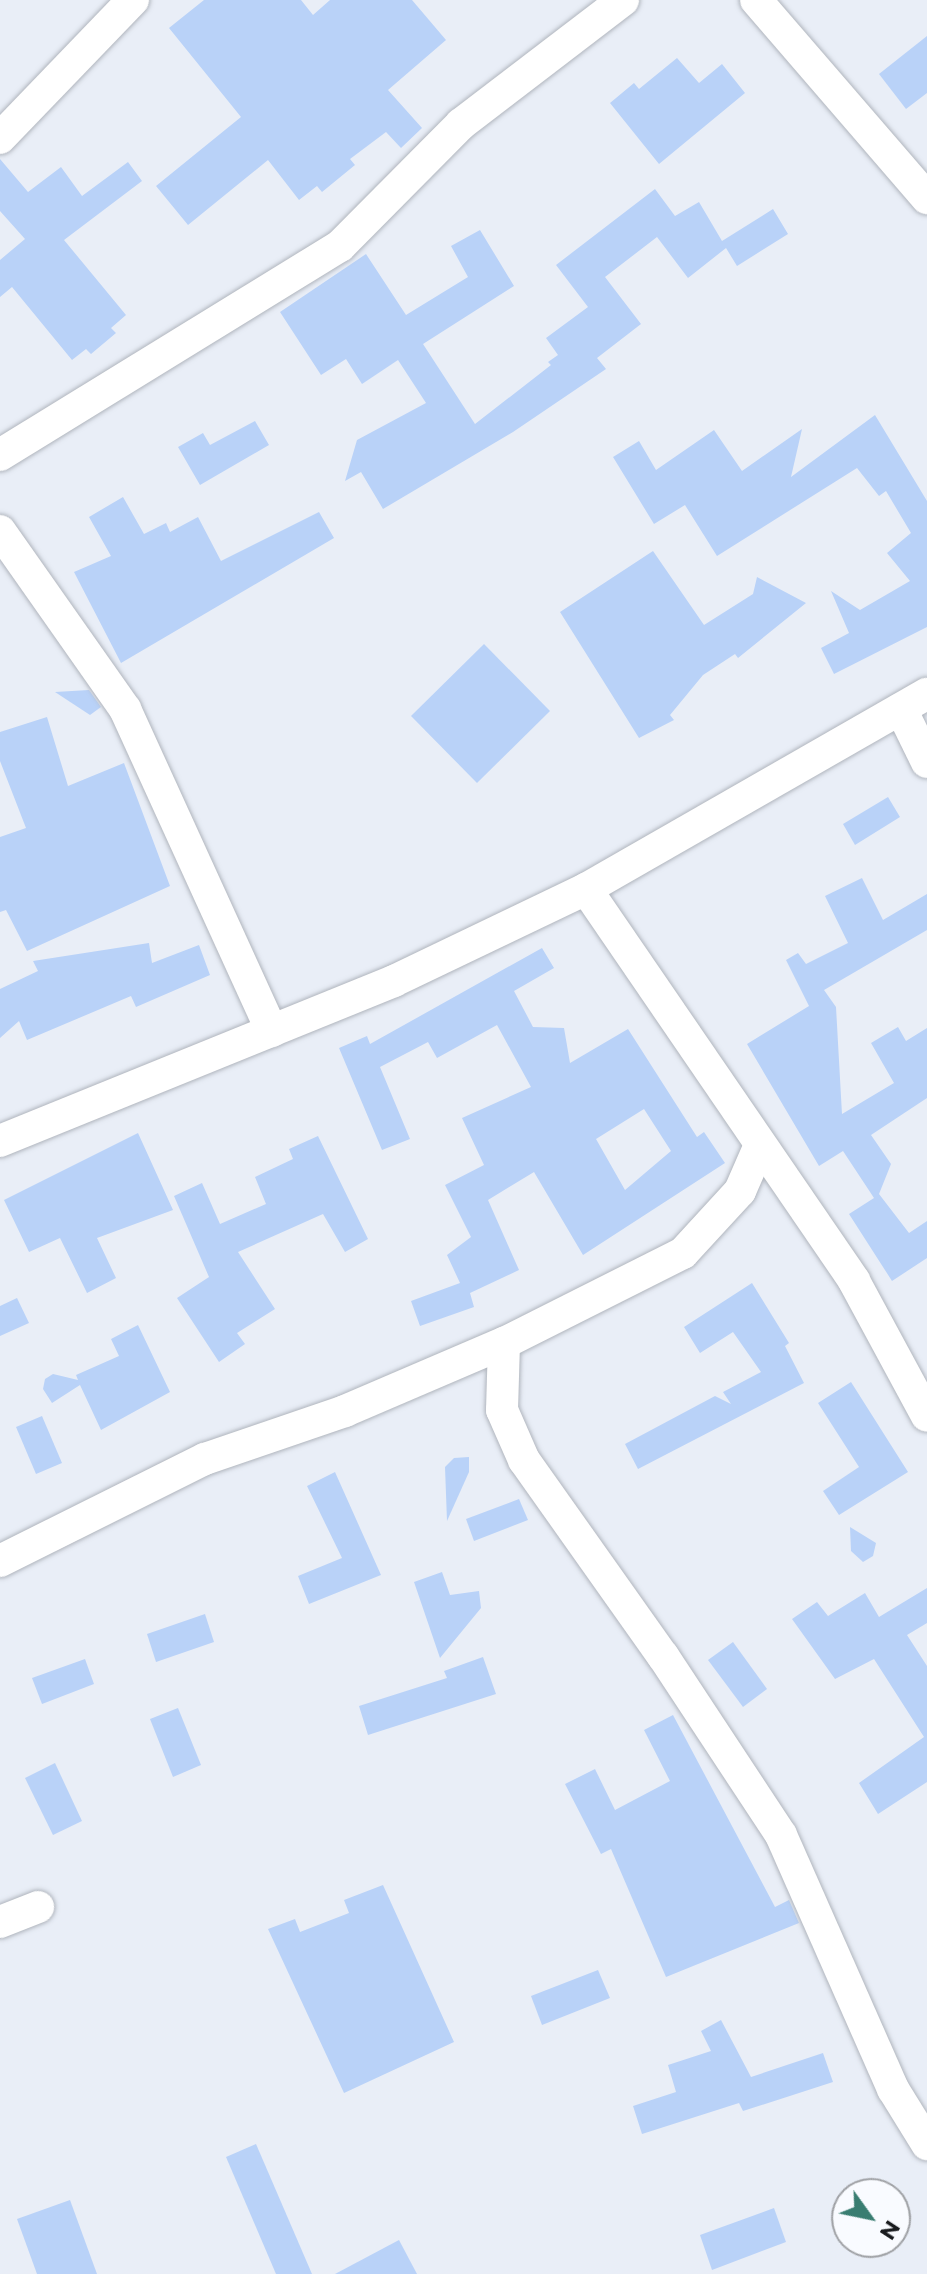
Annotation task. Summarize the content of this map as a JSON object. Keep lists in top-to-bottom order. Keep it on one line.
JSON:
{"north":"bottom right"}
